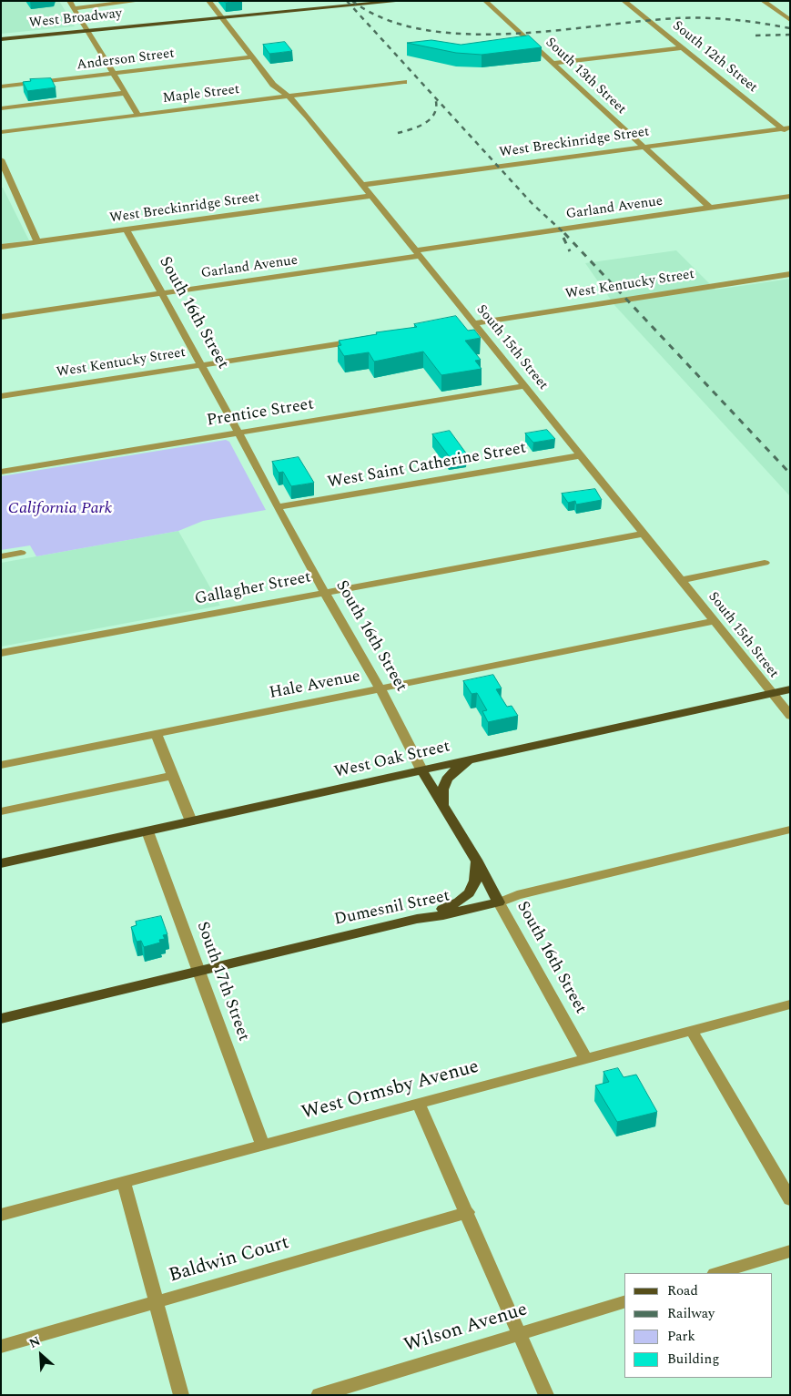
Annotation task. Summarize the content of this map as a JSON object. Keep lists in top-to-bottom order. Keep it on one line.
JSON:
{"streets":{"main road":["West Broadway","South 16th Street","West Oak Street","Dumesnil Street"],"street":["South 12th Street","Anderson Street","South 13th Street","Maple Street","West Breckinridge Street","Garland Avenue","West Kentucky Street","South 15th Street","Prentice Street","West Saint Catherine Street","Gallagher Street","Hale Avenue","South 17th Street","West Ormsby Avenue","Baldwin Court","Wilson Avenue"]},"crossings":[["West Broadway","South 15th Street"],["South 12th Street","West Breckinridge Street"],["Anderson Street","South 15th Street"],["South 13th Street","West Breckinridge Street"],["South 13th Street","Garland Avenue"],["Maple Street","South 15th Street"],["West Breckinridge Street","South 16th Street"],["West Breckinridge Street","South 15th Street"],["Garland Avenue","South 16th Street"],["Garland Avenue","South 15th Street"],["West Kentucky Street","South 16th Street"],["West Kentucky Street","South 15th Street"],["South 16th Street","Prentice Street"],["South 16th Street","West Saint Catherine Street"],["South 16th Street","Gallagher Street"],["South 16th Street","Hale Avenue"],["South 16th Street","West Oak Street"],["South 16th Street","Dumesnil Street"],["South 16th Street","West Ormsby Avenue"],["South 15th Street","Prentice Street"],["South 15th Street","West Saint Catherine Street"],["South 15th Street","Gallagher Street"],["South 15th Street","Hale Avenue"],["South 15th Street","West Oak Street"],["West Oak Street","South 17th Street"],["Dumesnil Street","South 17th Street"],["South 17th Street","West Ormsby Avenue"]],"parks":["California Park"],"legend":["Road","Railway","Park","Building"],"north":"top left"}
